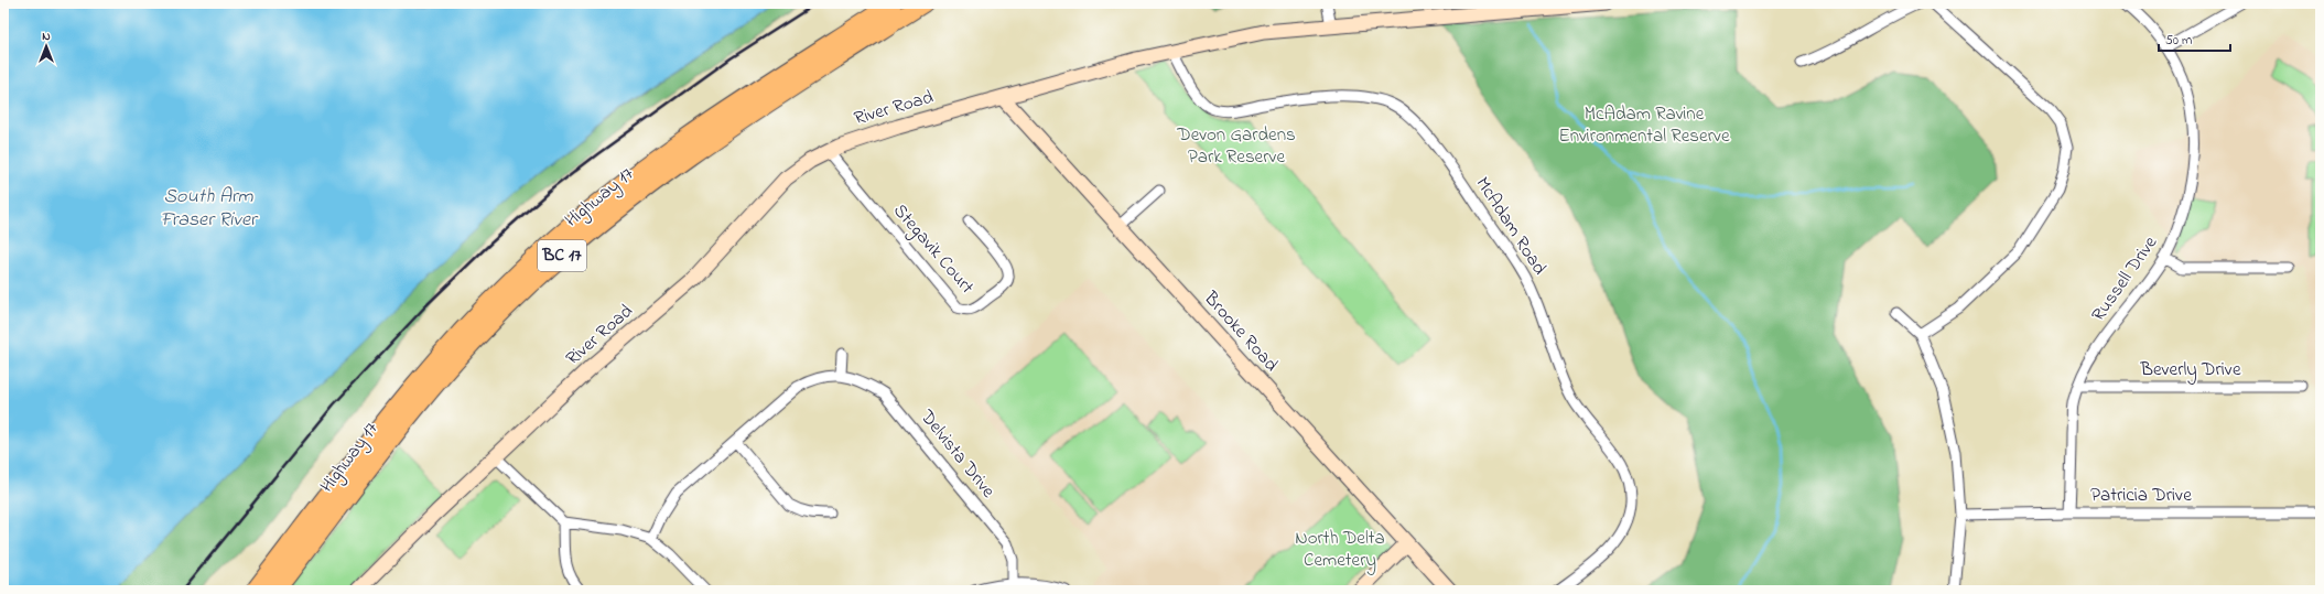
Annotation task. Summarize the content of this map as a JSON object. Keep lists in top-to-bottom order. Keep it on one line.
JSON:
{"streets":{"highway":["Highway 17","BC 17"],"street":["River Road","McAdam Road","Stegavik Court","Russell Drive","Brooke Road","Beverly Drive","Delvista Drive","Patricia Drive"]},"crossings":[["River Road","McAdam Road"],["River Road","Stegavik Court"],["River Road","Brooke Road"],["Russell Drive","Beverly Drive"],["Russell Drive","Patricia Drive"]],"water":["South Arm Fraser River"],"parks":["McAdam Ravine Environmental Reserve","Devon Gardens Park Reserve","North Delta Cemetery"],"scale_bar":"50 m","north":"top"}
